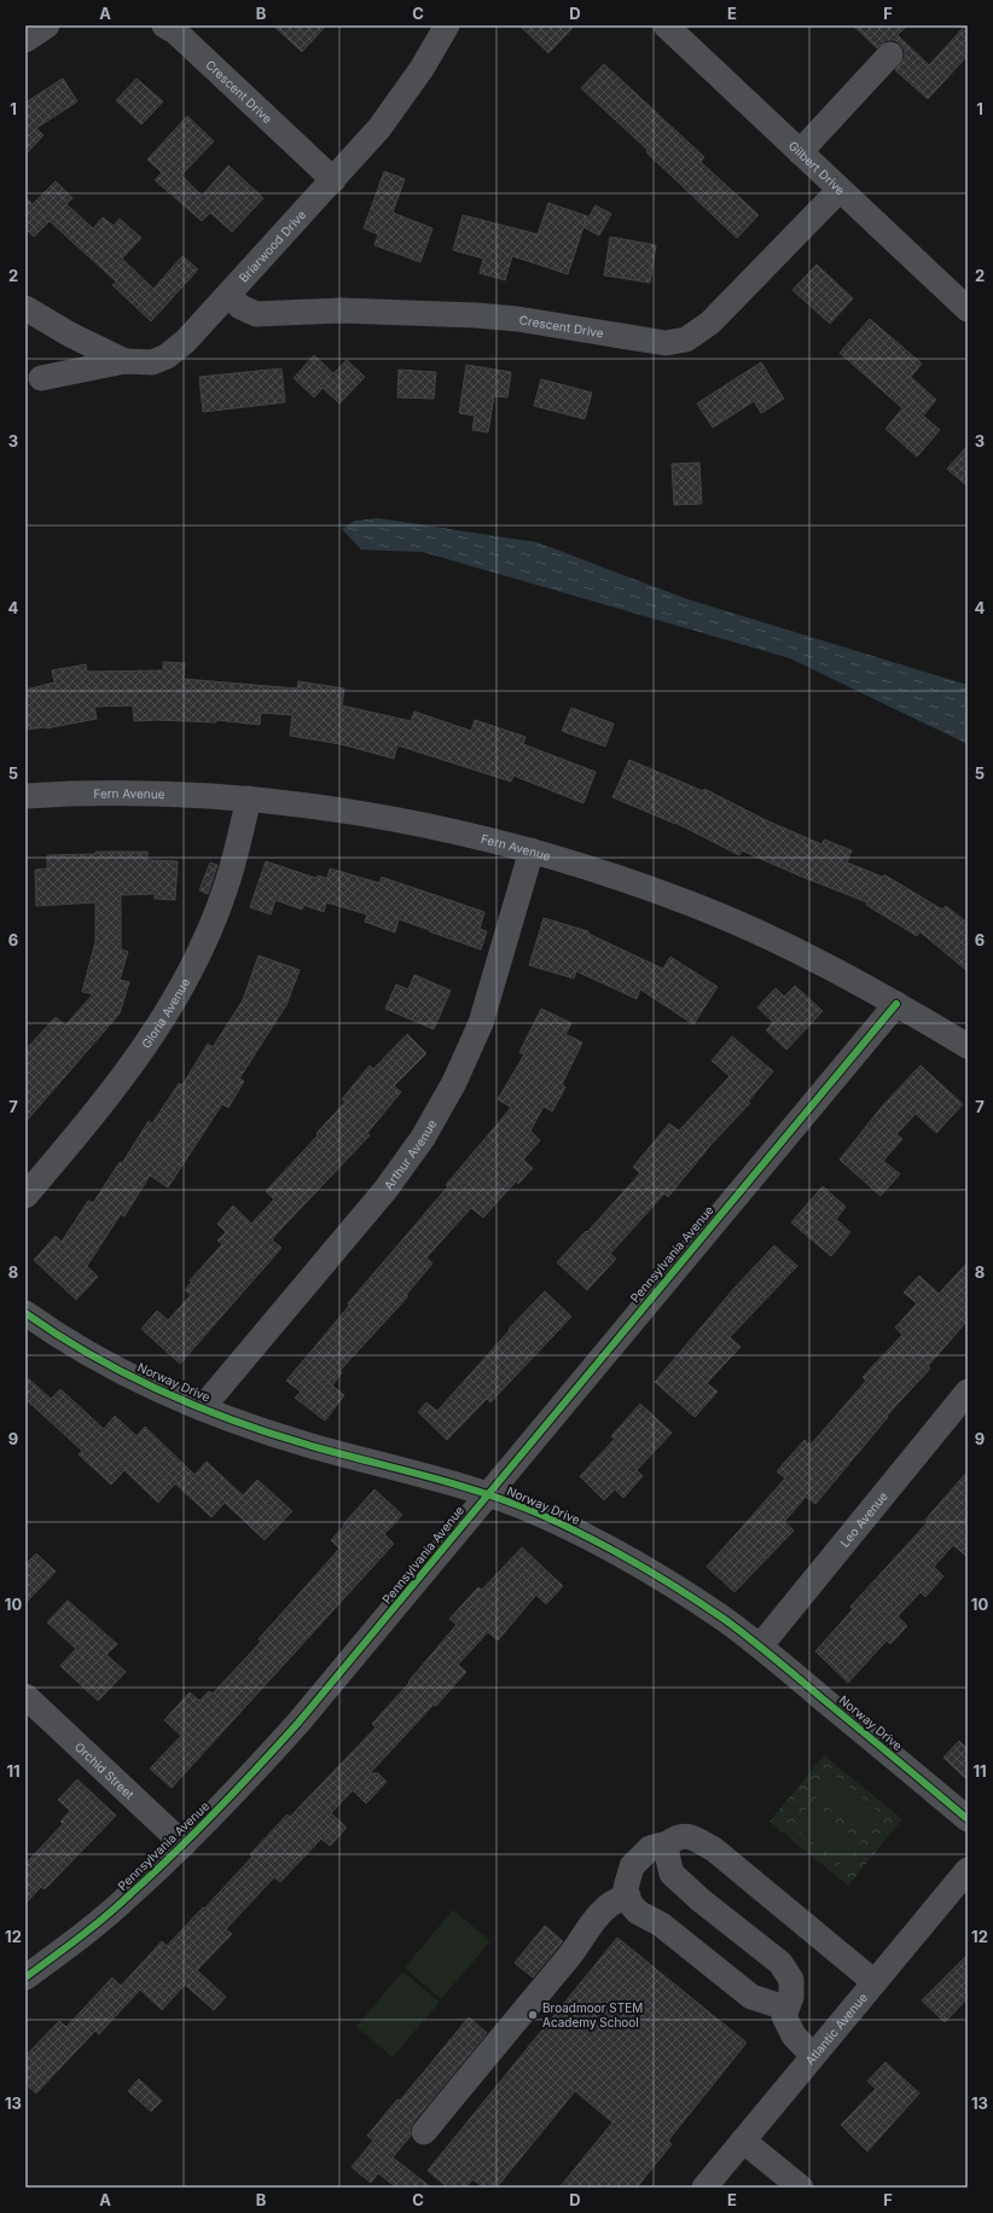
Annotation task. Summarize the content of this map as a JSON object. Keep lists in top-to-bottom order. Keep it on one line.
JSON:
{"streets":{"street":["Crescent Drive","Gilbert Drive","Briarwood Drive","Fern Avenue","Gloria Avenue","Arthur Avenue","Pennsylvania Avenue","Norway Drive","Leo Avenue","Orchid Street","Atlantic Avenue"]},"crossings":[["Crescent Drive","Gilbert Drive"],["Crescent Drive","Briarwood Drive"],["Fern Avenue","Gloria Avenue"],["Fern Avenue","Arthur Avenue"],["Fern Avenue","Pennsylvania Avenue"],["Arthur Avenue","Norway Drive"],["Pennsylvania Avenue","Norway Drive"],["Pennsylvania Avenue","Orchid Street"],["Norway Drive","Leo Avenue"]],"places":["Broadmoor STEM Academy School"],"grid":{"columns":["A","B","C","D","E","F"],"rows":["1","2","3","4","5","6","7","8","9","10","11","12","13"]}}
